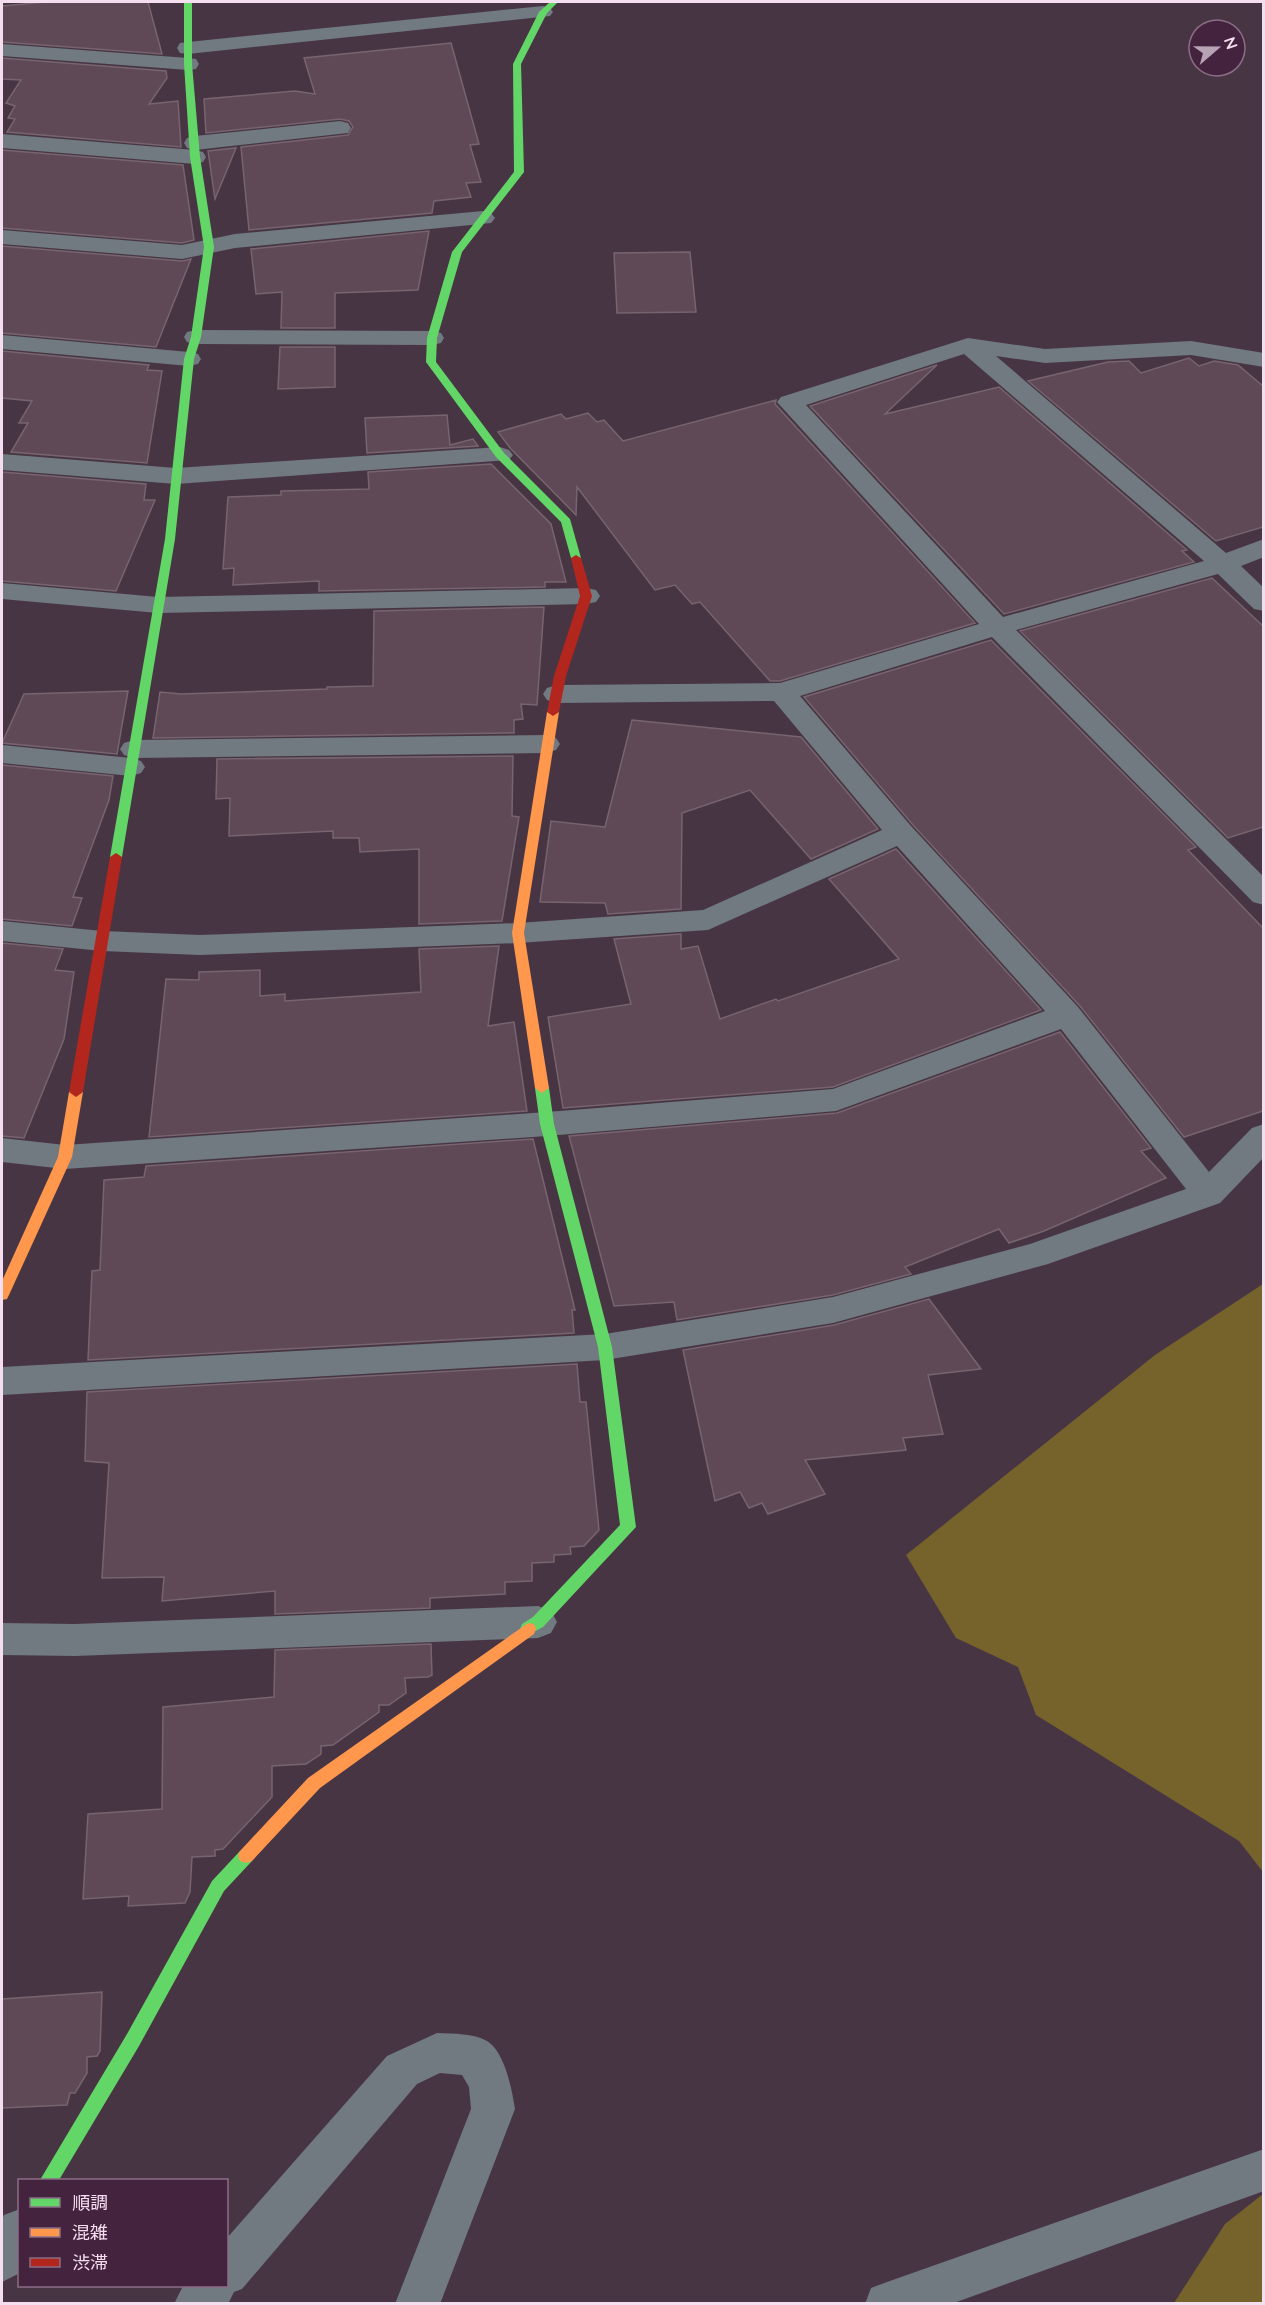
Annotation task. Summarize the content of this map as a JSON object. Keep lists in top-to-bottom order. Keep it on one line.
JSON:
{"legend":["順調","混雑","渋滞"],"north":"right"}
